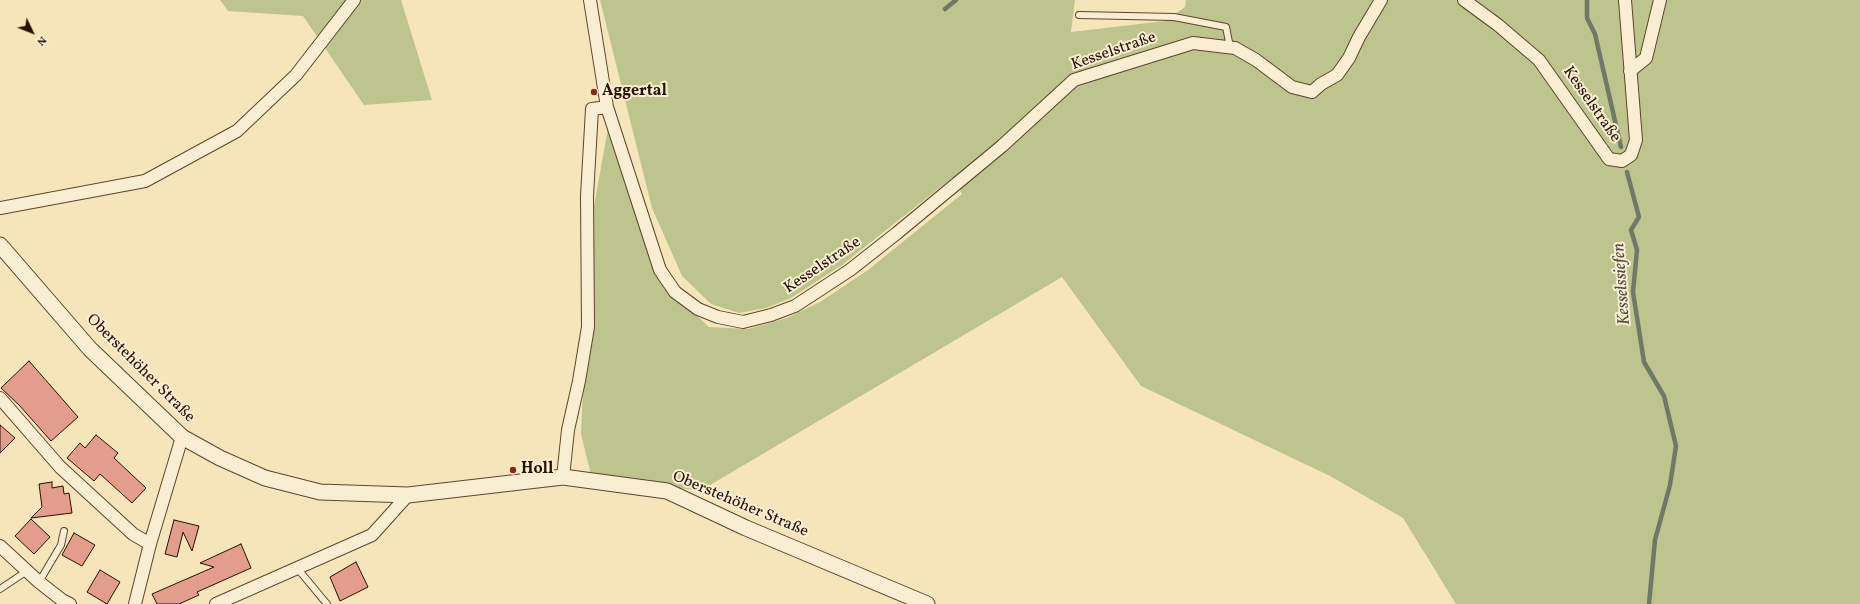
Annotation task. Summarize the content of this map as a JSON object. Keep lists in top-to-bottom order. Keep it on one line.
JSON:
{"streets":{"street":["Kesselstraße","Oberstehöher Straße"]},"water":["Kesselssiefen"],"places":["Aggertal","Holl"],"north":"bottom right"}
